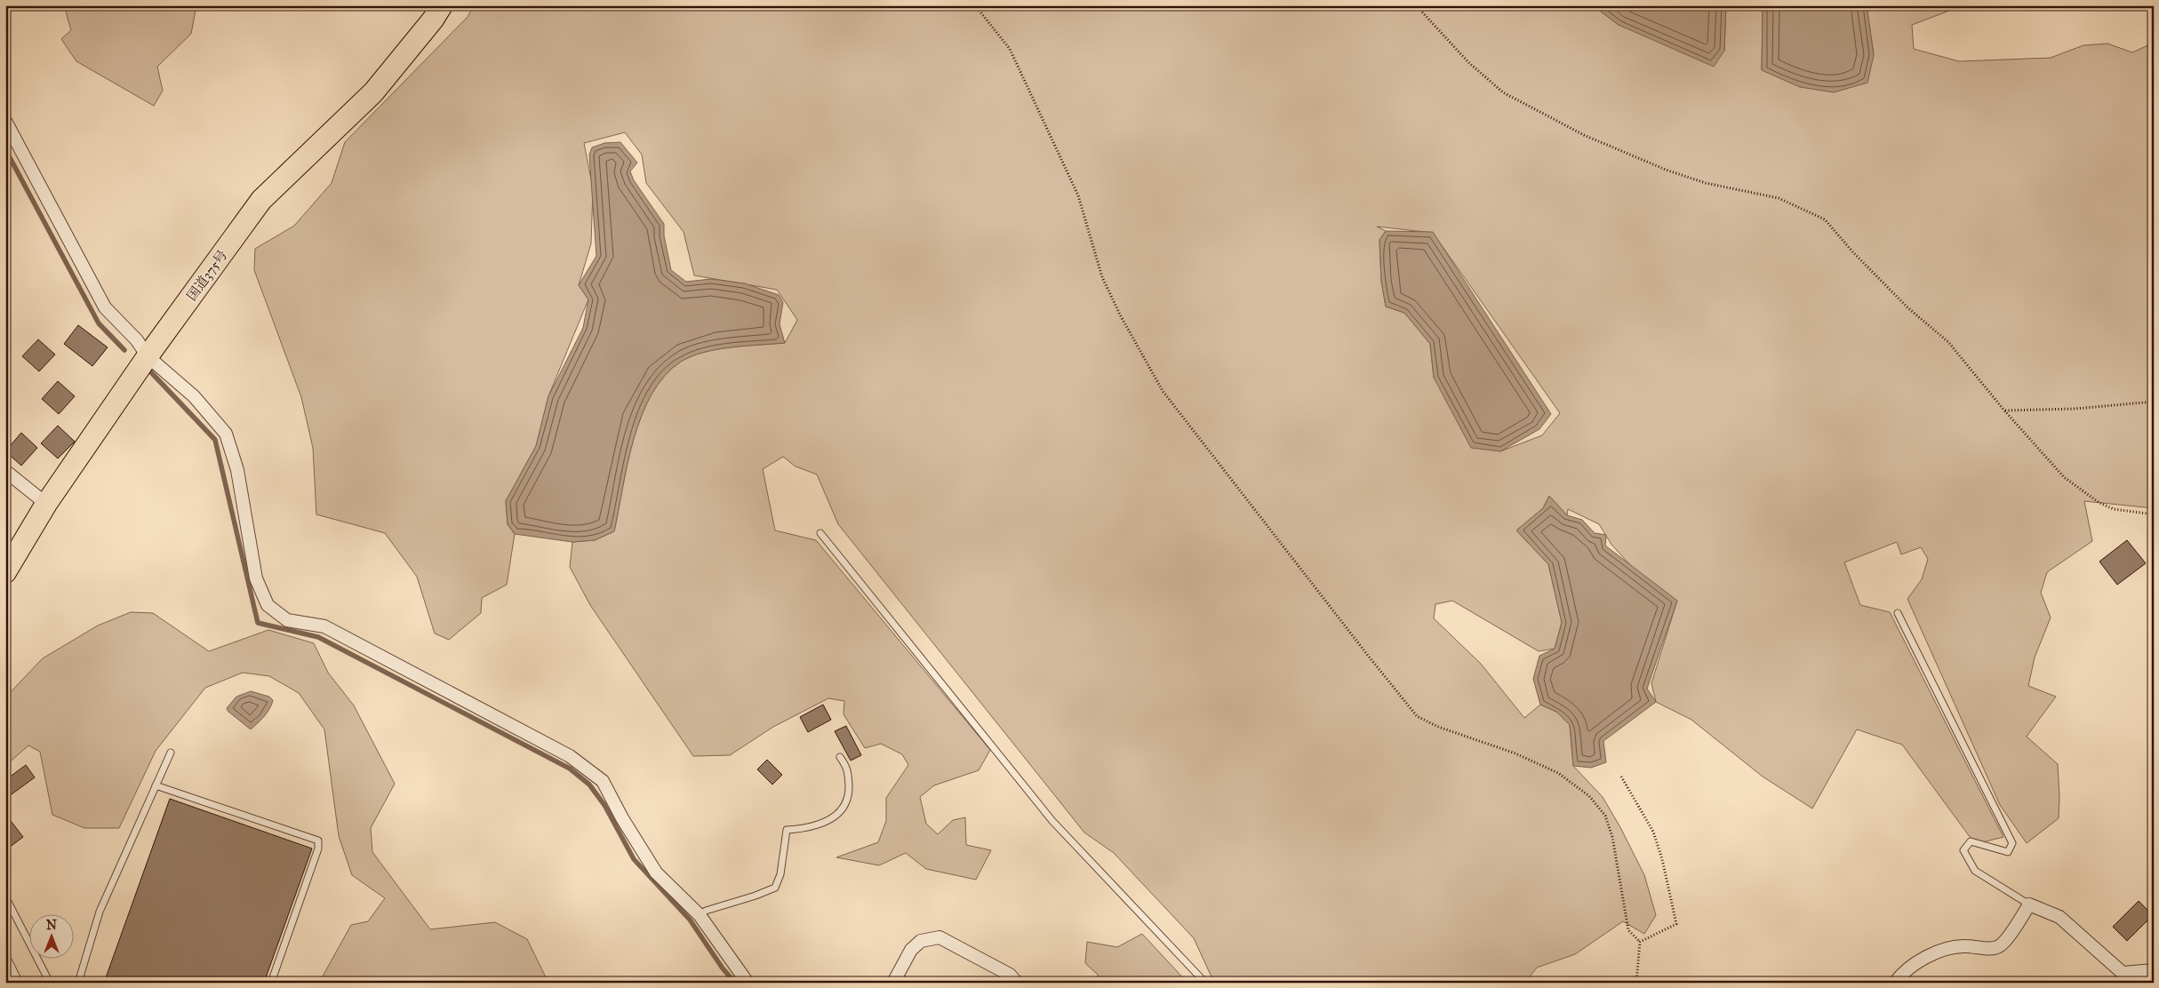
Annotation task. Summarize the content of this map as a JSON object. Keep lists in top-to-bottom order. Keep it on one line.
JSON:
{"streets":{"highway":["国道375号"]},"north":"top"}
